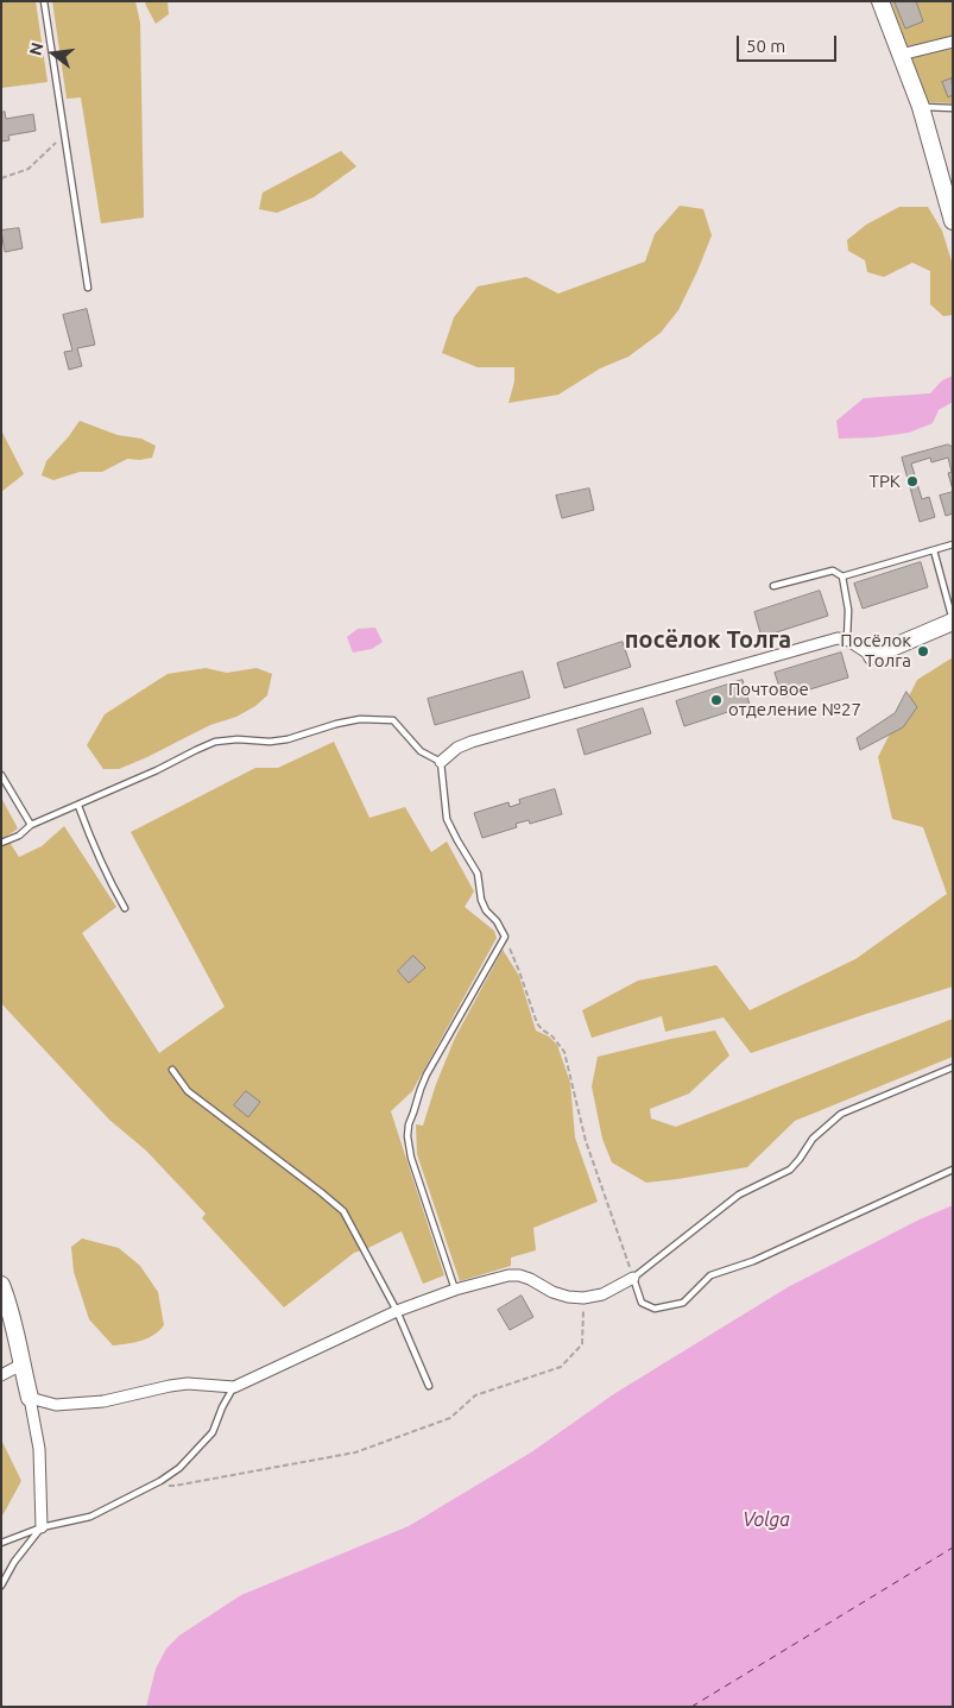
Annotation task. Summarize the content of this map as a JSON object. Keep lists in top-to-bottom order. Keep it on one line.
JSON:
{"districts":["посёлок Толга"],"water":["Volga"],"places":["ТРК","Посёлок Толга","Почтовое отделение №27"],"scale_bar":"50 m","north":"left"}
